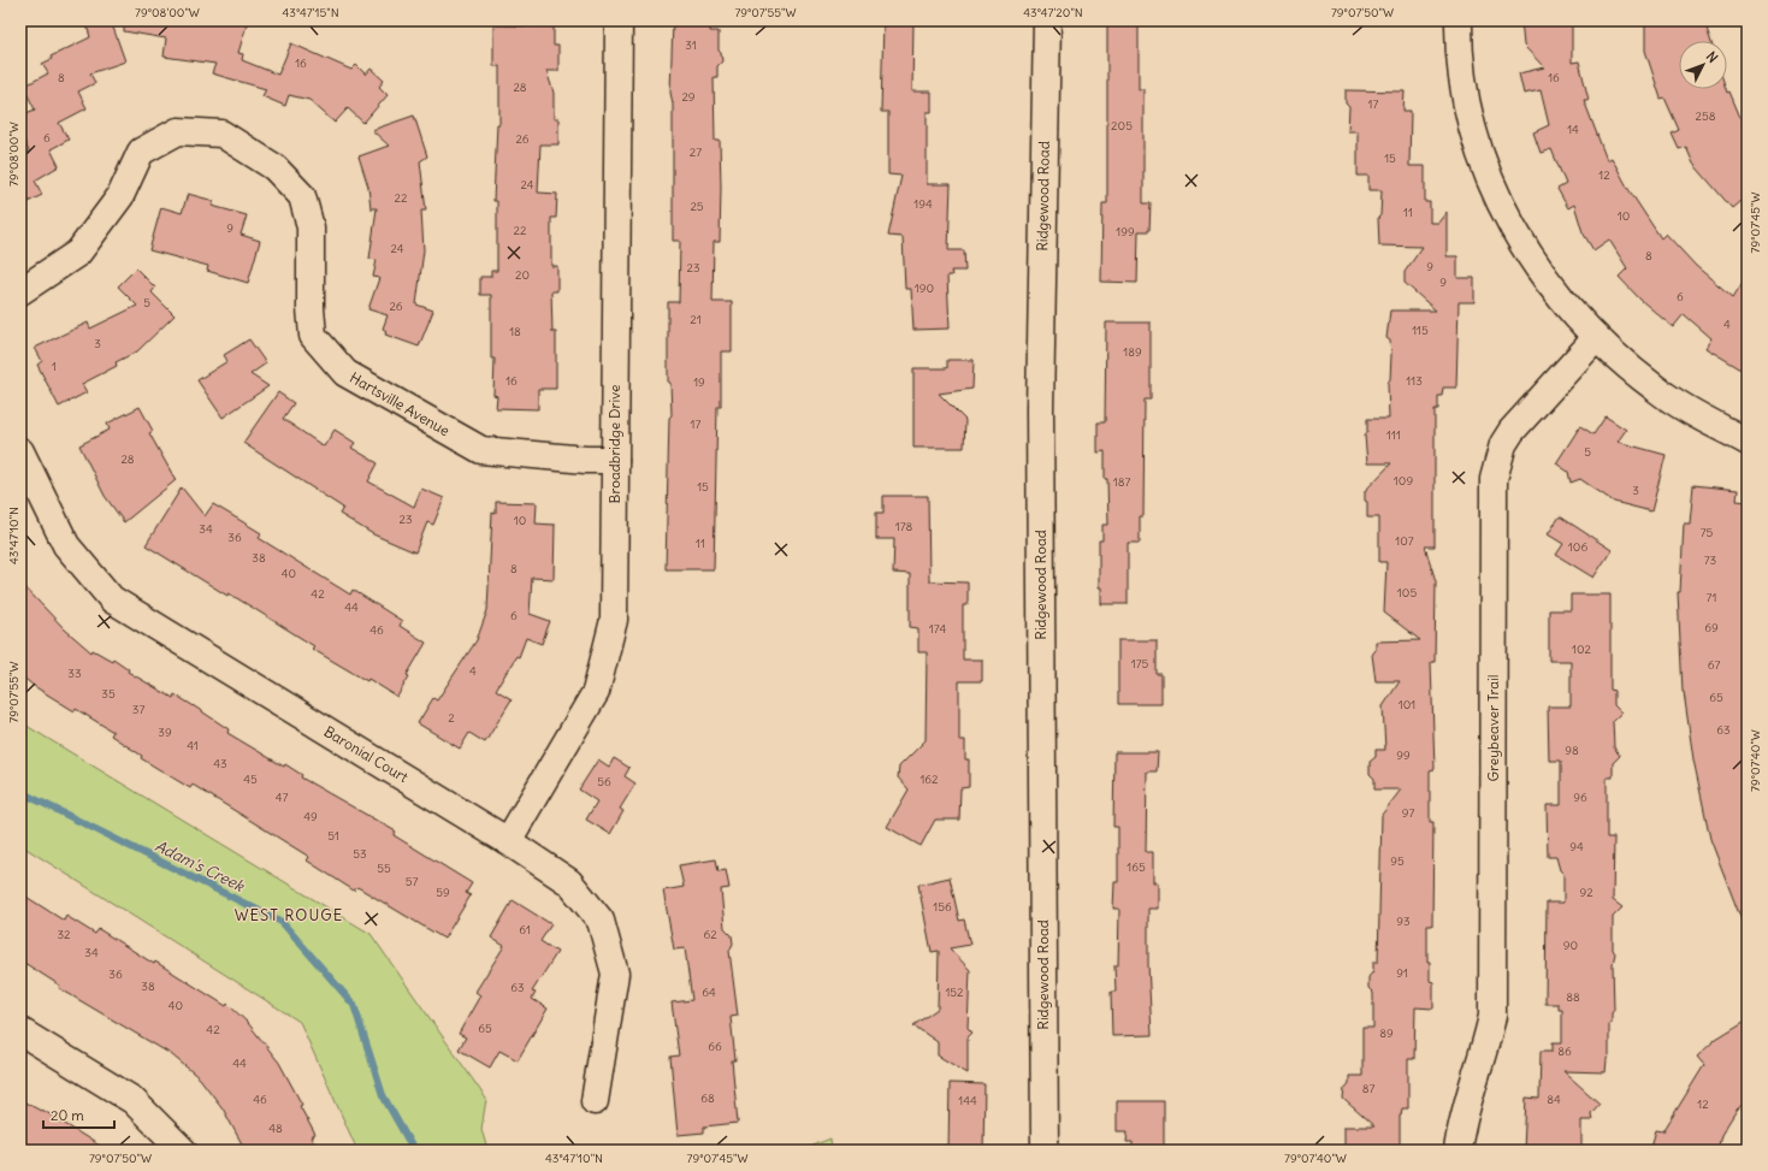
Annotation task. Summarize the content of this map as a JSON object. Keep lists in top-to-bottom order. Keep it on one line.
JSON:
{"streets":{"street":["Ridgewood Road","Hartsville Avenue","Broadbridge Drive","Greybeaver Trail","Baronial Court"]},"crossings":[["Hartsville Avenue","Broadbridge Drive"],["Broadbridge Drive","Baronial Court"]],"districts":["WEST ROUGE"],"water":["Adam's Creek"],"house_numbers":["31","16","8","16","28","29","17","258","205","14","6","26","27","15","12","24","22","194","25","11","10","9","22","199","24","8","9","23","20","9","190","6","5","26","21","4","115","18","3","189","1","16","113","19","17","111","5","28","109","187","15","3","23","10","178","34","75","36","107","11","106","38","73","8","40","105","42","71","44","6","69","174","46","102","175","67","4","33","35","65","101","37","2","63","39","41","98","99","43","45","162","56","47","96","97","49","51","94","53","95","165","55","57","59","92","156","93","61","32","62","90","34","91","36","38","63","64","152","88","40","65","42","89","66","86","44","87","68","46","84","144","12","48"],"scale_bar":"20 m","north":"top right","coordinates":["79°08'00\"W","43°47'15\"N","79°07'55\"W","43°47'20\"N","79°07'50\"W","79°07'45\"W","43°47'10\"N","79°07'40\"W"]}
